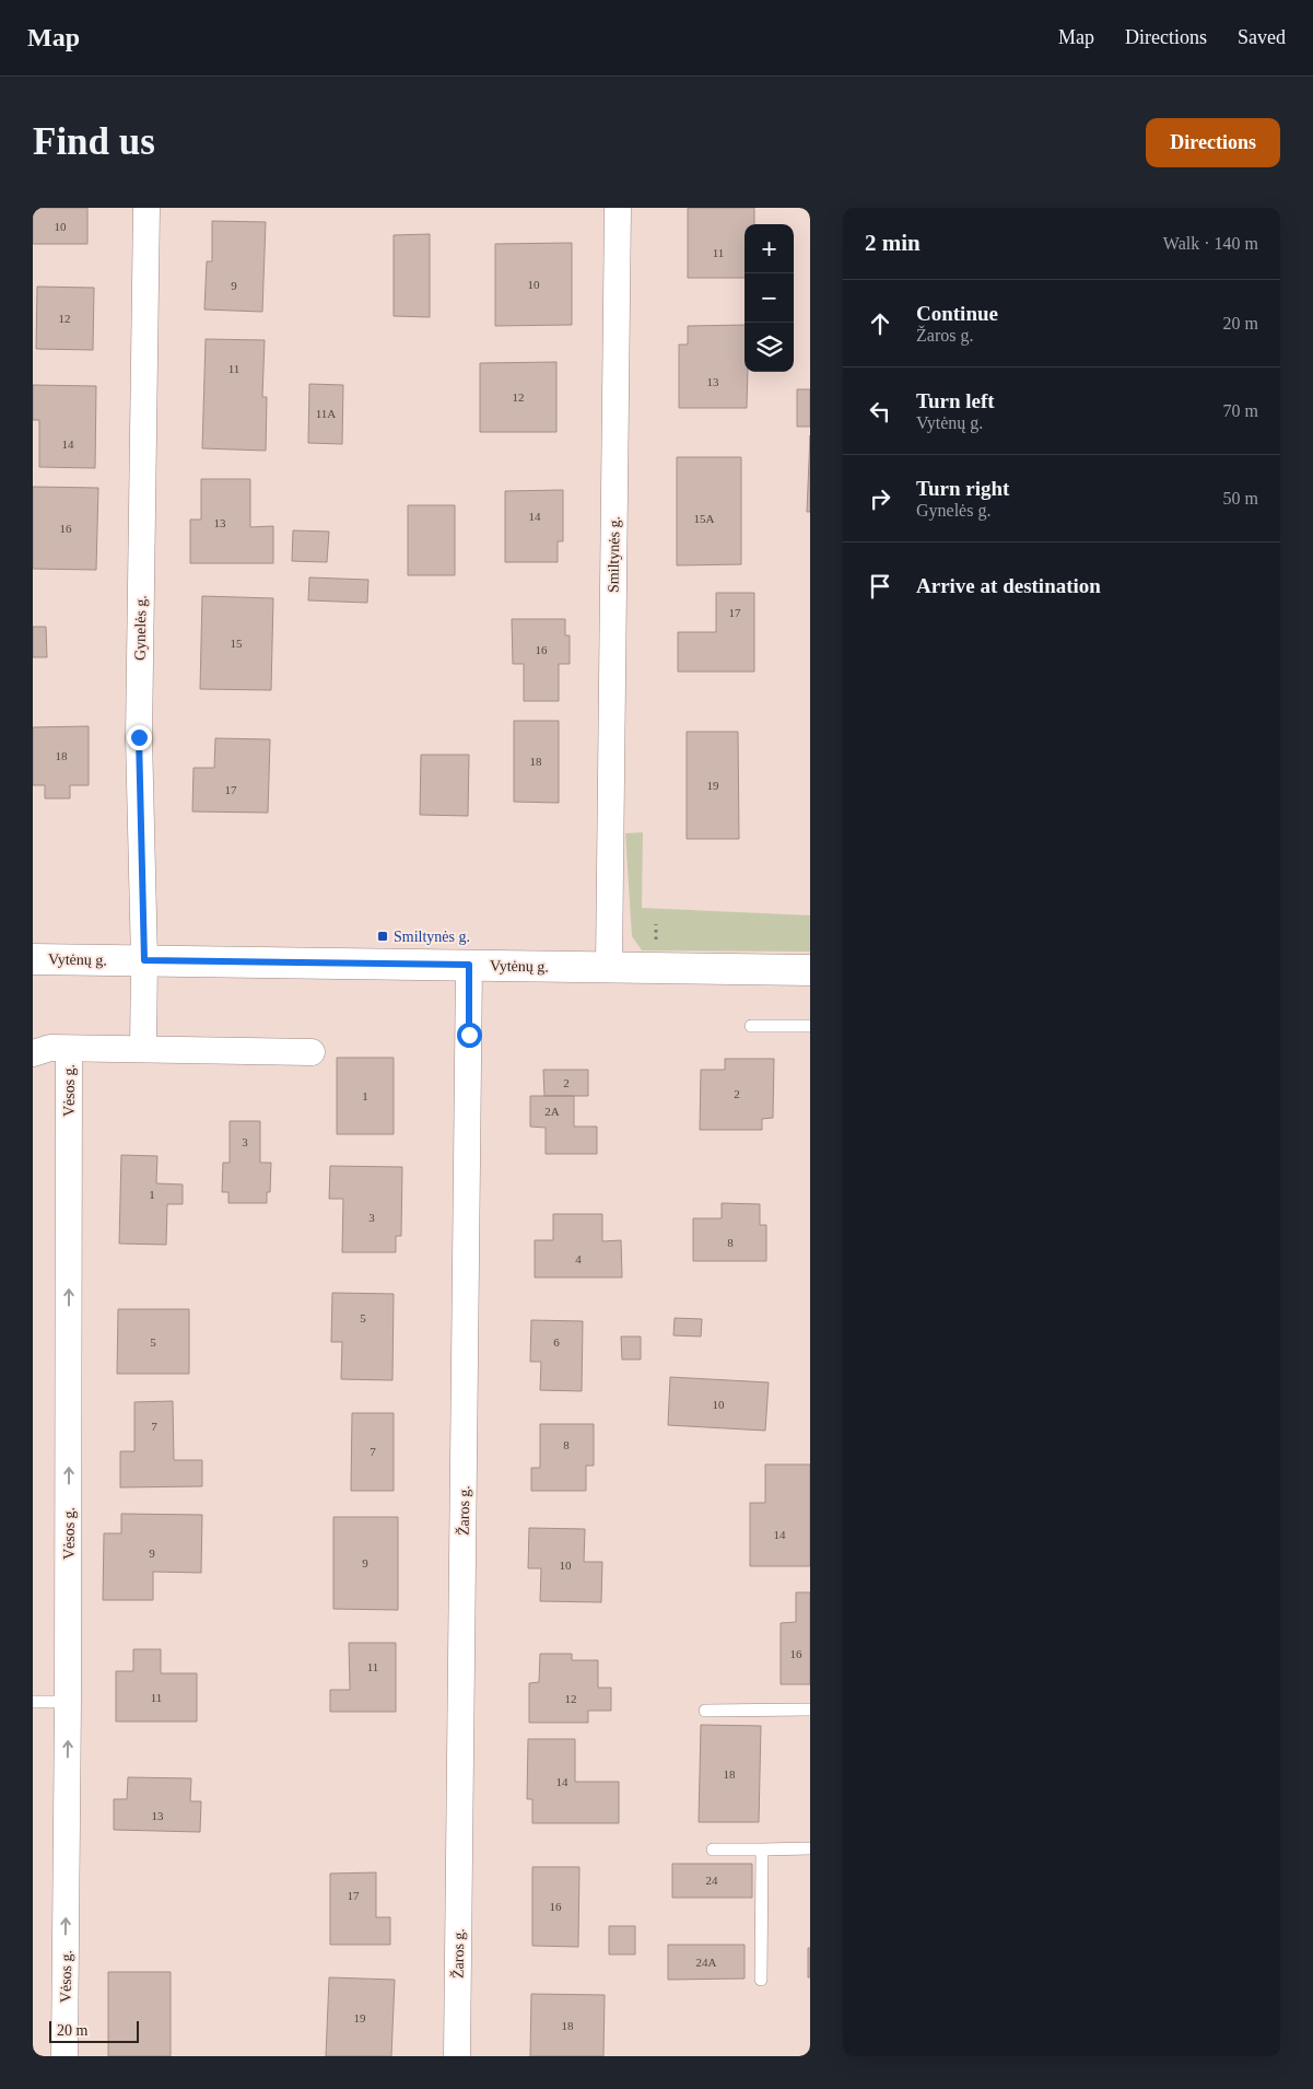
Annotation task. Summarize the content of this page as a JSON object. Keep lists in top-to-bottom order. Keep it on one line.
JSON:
{"streets":{"main road":["Vytėnų g."],"street":["Smiltynės g.","Gynelės g.","Vėsos g.","Žaros g."]},"crossings":[["Smiltynės g.","Vytėnų g."],["Gynelės g.","Vytėnų g."],["Vytėnų g.","Žaros g."]],"one_way":["Vėsos g."],"places":{"transit":["Smiltynės g."]},"house_numbers":["10","11","10","9","12","11","13","12","11A","14","14","15A","13","16","17","15","16","18","18","19","17","2","2","1","2A","3","1","3","8","4","5","5","6","10","7","8","7","14","9","9","10","16","11","11","12","18","14","13","24","17","16","24A","19","18"],"scale_bar":"20 m","page":{"header":"Map","nav":["Map","Directions","Saved"],"buttons":"Directions","title":"Find us","heading":["2 min","Walk · 140 m"],"map_buttons":["+","−"],"list":[["Continue","Žaros g.","20 m"],["Turn left","Vytėnų g.","70 m"],["Turn right","Gynelės g.","50 m"],"Arrive at destination"],"scale":"20 m"}}
